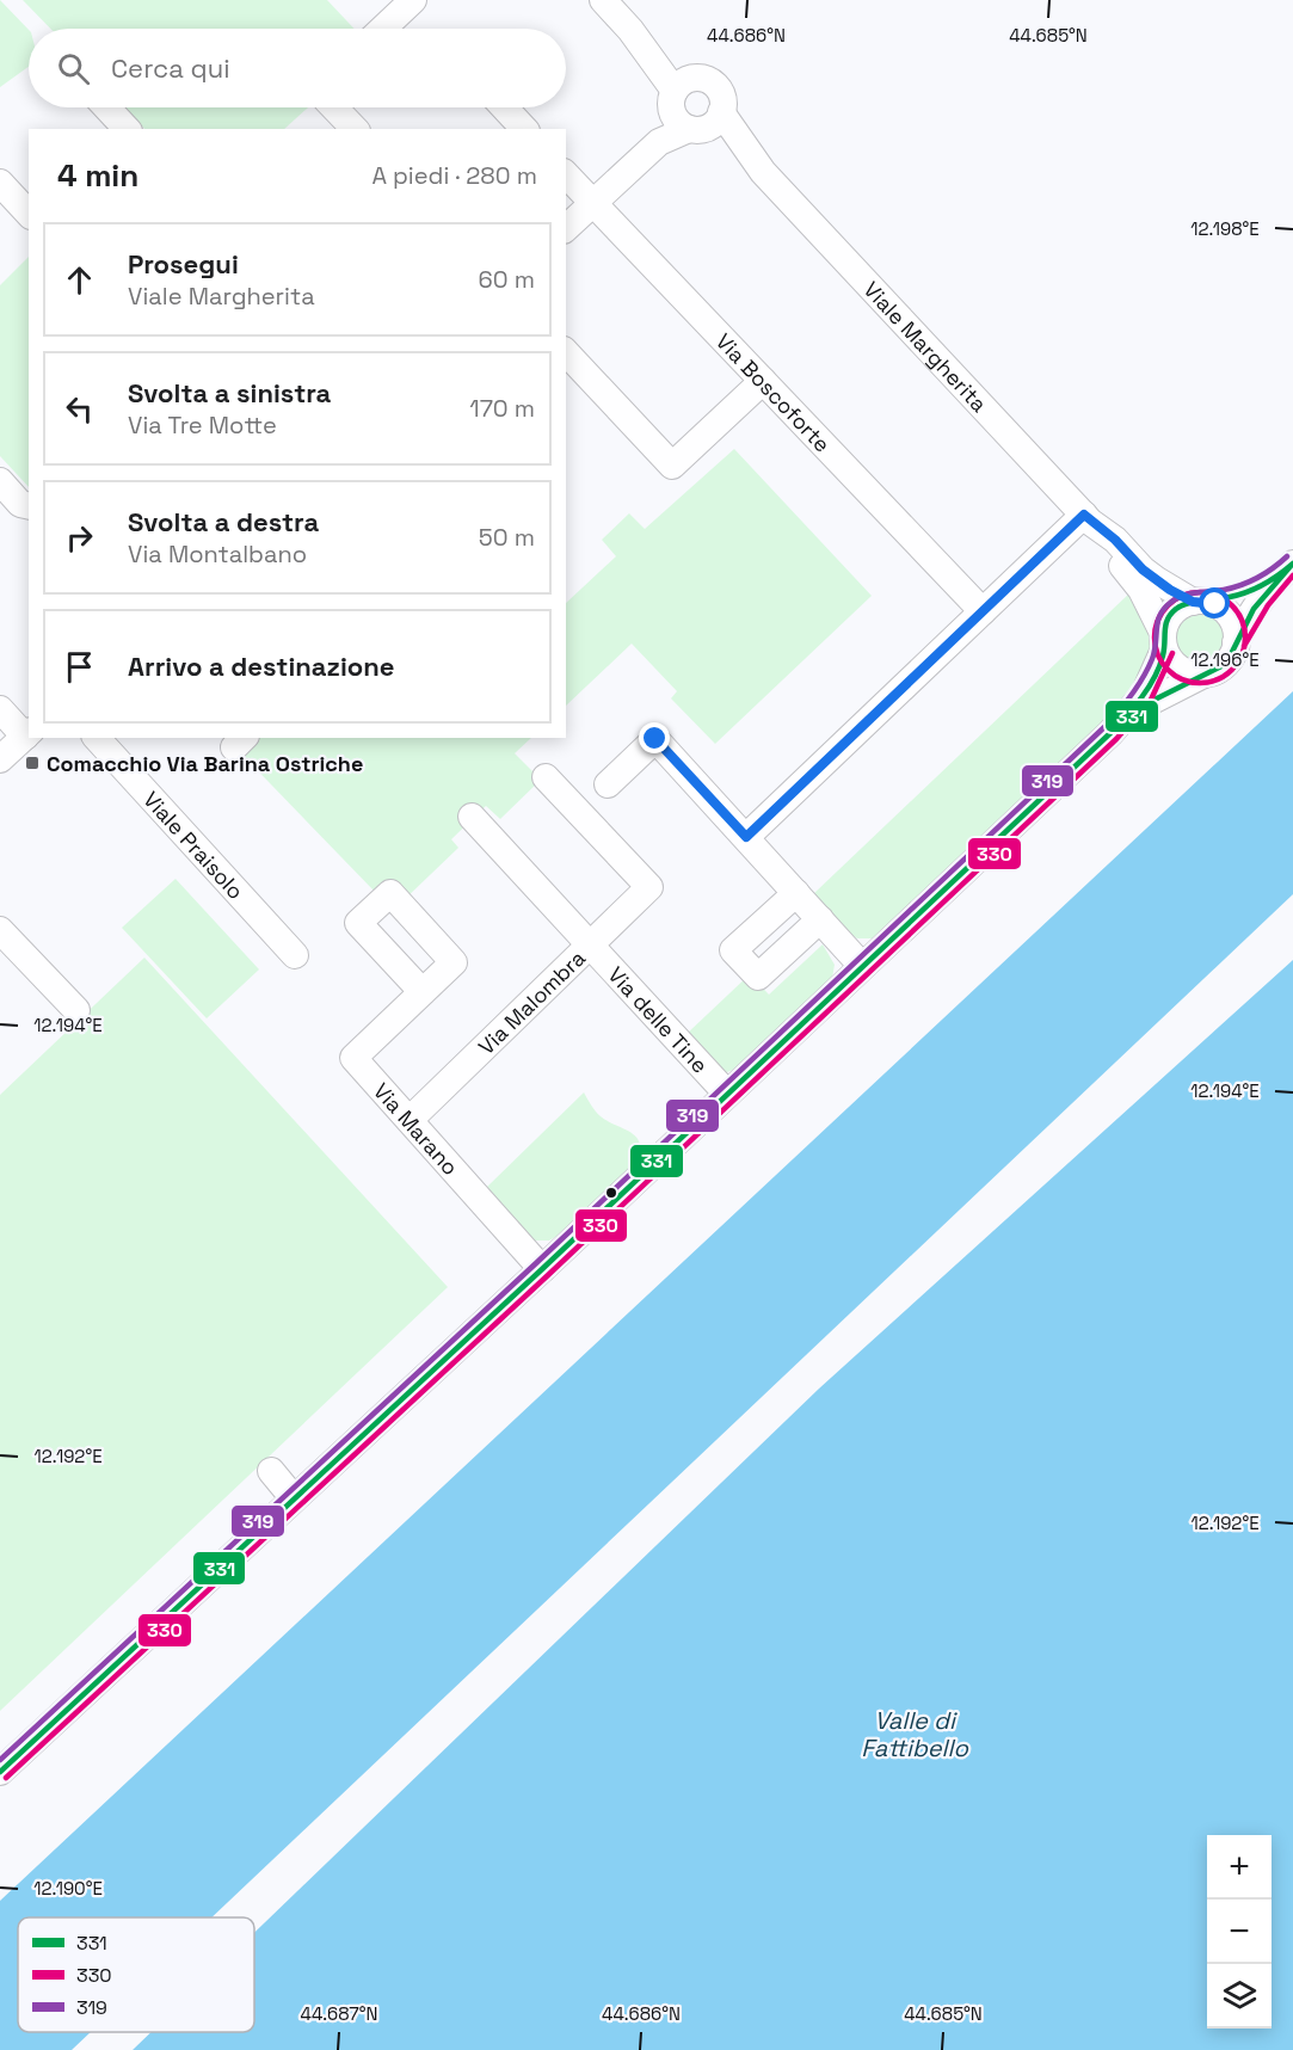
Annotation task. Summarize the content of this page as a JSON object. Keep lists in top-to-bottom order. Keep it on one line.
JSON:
{"streets":{"street":["Viale Margherita","Via Boscoforte","Viale Praisolo","Via Malombra","Via delle Tine","Via Marano"]},"crossings":[["Via Malombra","Via delle Tine"],["Via Malombra","Via Marano"]],"water":["Valle di Fattibello"],"places":{"transit":["Comacchio Via Barina Ostriche"]},"lines":["transit line 319","transit line 331","transit line 330"],"legend":["331","330","319"],"page":{"search":"Cerca qui","heading":["4 min","A piedi · 280 m"],"list":[["Prosegui","Viale Margherita","60 m"],["Svolta a sinistra","Via Tre Motte","170 m"],["Svolta a destra","Via Montalbano","50 m"],"Arrivo a destinazione"],"map_buttons":["+","−"]},"coordinates":["44.686°N","44.685°N","12.198°E","12.196°E","12.194°E","12.192°E","12.190°E","44.687°N"]}
